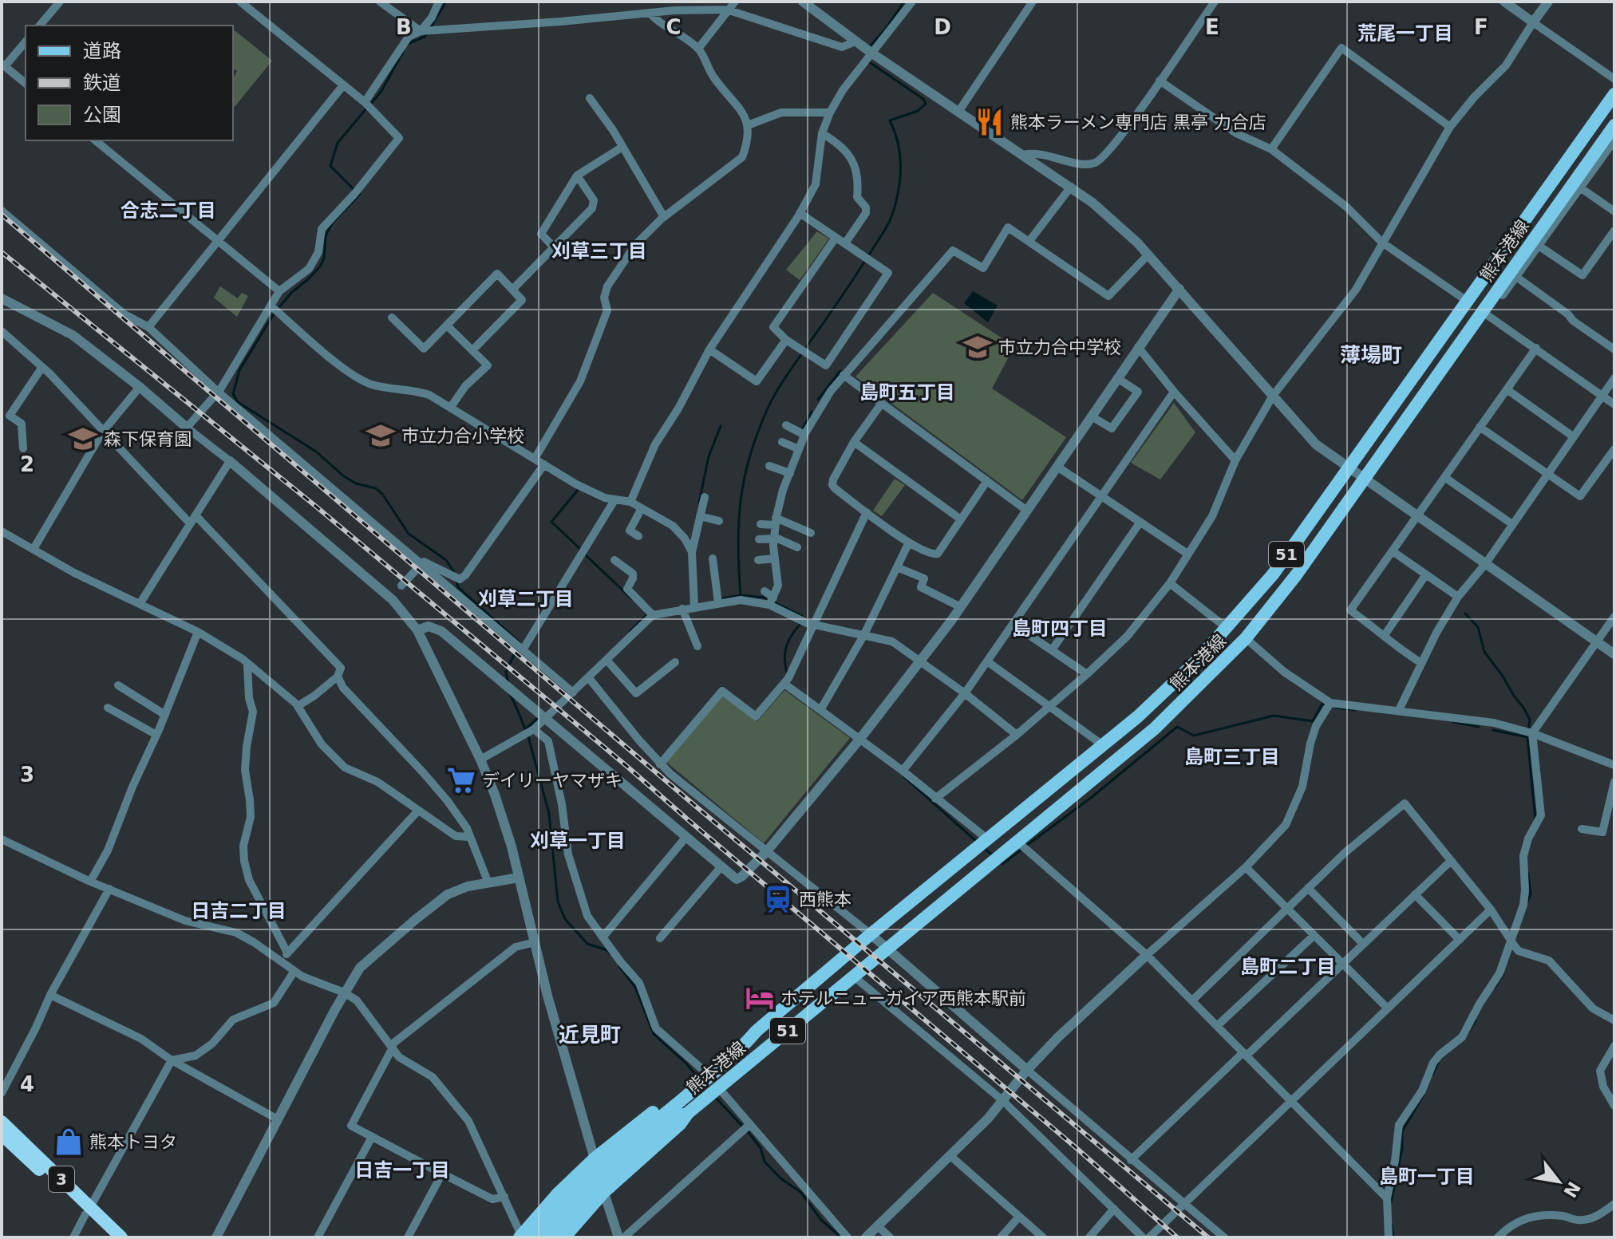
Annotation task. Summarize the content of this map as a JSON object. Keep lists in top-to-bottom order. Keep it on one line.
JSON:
{"streets":{"highway":["3"],"main road":["熊本港線","51"]},"districts":["荒尾一丁目","合志二丁目","刈草三丁目","薄場町","島町五丁目","刈草二丁目","島町四丁目","島町三丁目","刈草一丁目","日吉二丁目","島町二丁目","近見町","日吉一丁目","島町一丁目"],"places":{"restaurant":["熊本ラーメン専門店 黒亭 力合店"],"school or university":["市立力合中学校","市立力合小学校","森下保育園"],"supermarket":["デイリーヤマザキ"],"station":["西熊本"],"hotel":["ホテルニューガイア西熊本駅前"],"shop":["熊本トヨタ"]},"legend":["道路","鉄道","公園"],"north":"bottom right","grid":{"columns":["B","C","D","E","F"],"rows":["2","3","4"]}}
